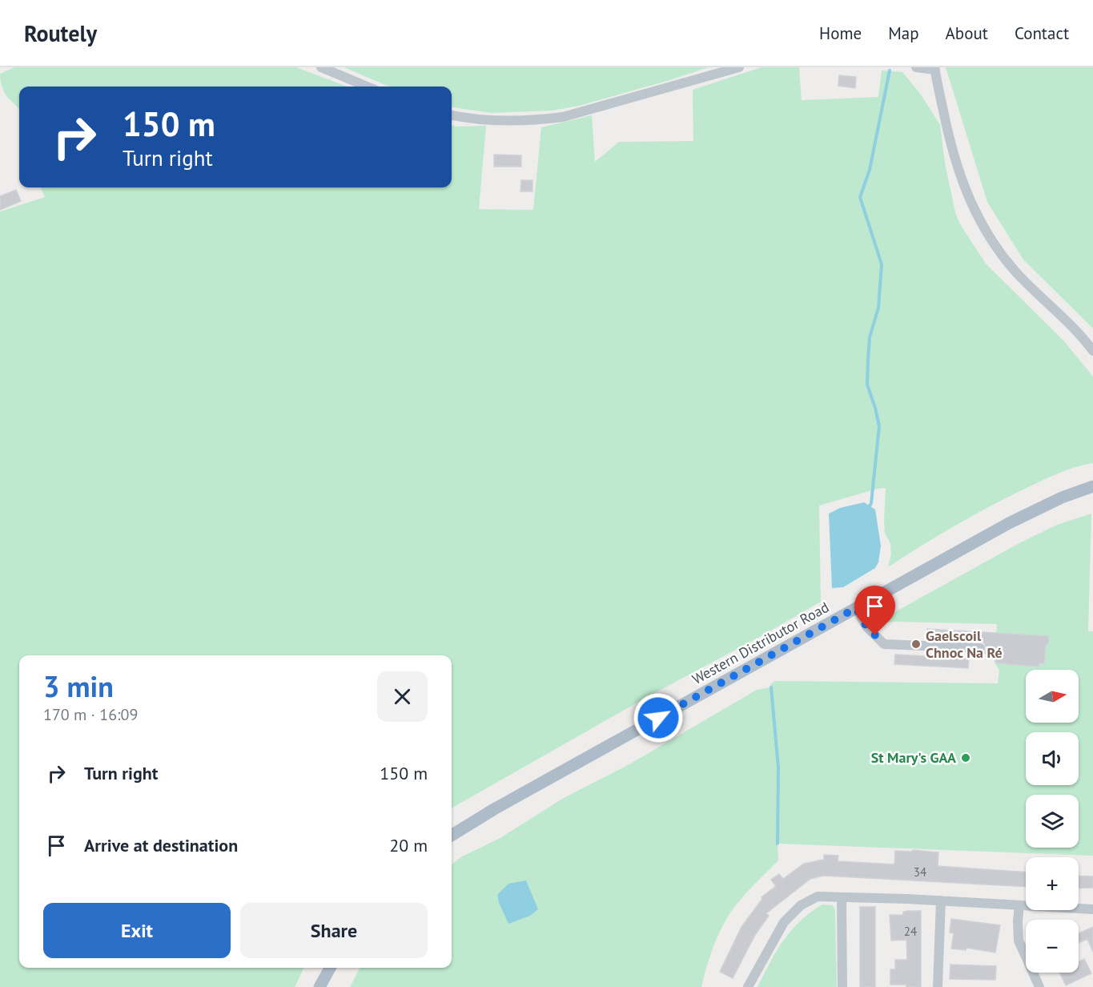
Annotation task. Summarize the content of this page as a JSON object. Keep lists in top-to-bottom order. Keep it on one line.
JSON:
{"streets":{"main road":["Western Distributor Road"]},"places":["Gaelscoil Chnoc Na Ré","St Mary's GAA"],"house_numbers":["34","24"],"north":"right","page":{"header":"Routely","nav":["Home","Map","About","Contact"],"turn":["150 m","Turn right"],"heading":["3 min","170 m · 16:09"],"map_buttons":["+","−"],"list":[{"name":"Turn right","value":"150 m"},{"name":"Arrive at destination","value":"20 m"}],"buttons":["Exit","Share"]}}
